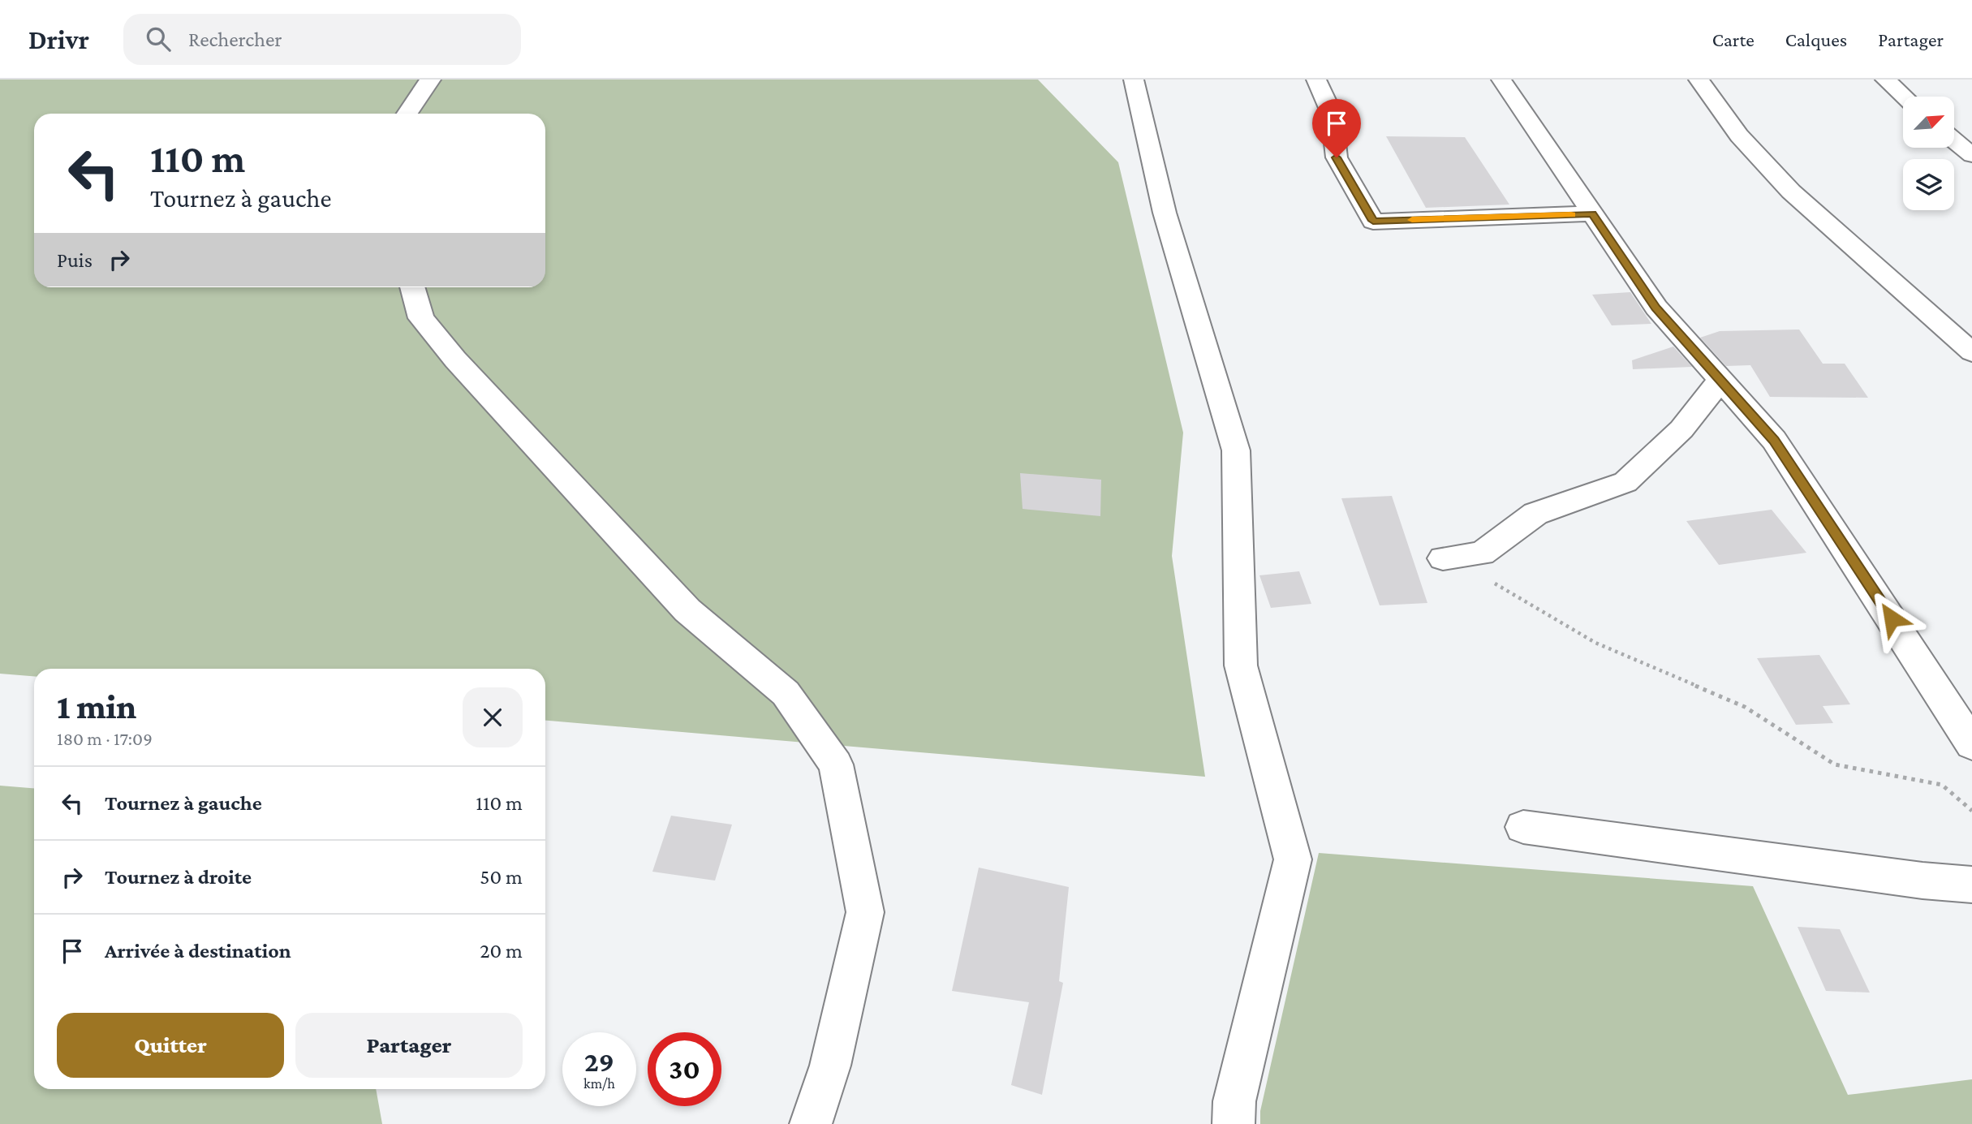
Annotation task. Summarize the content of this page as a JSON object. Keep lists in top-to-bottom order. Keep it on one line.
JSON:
{"north":"top right","page":{"header":"Drivr","search":"Rechercher","nav":["Carte","Calques","Partager"],"turn":["110 m","Tournez à gauche"],"then":"Puis","heading":["1 min","180 m · 17:09"],"list":[{"name":"Tournez à gauche","value":"110 m"},{"name":"Tournez à droite","value":"50 m"},{"name":"Arrivée à destination","value":"20 m"}],"buttons":["Quitter","Partager"],"speed":"29 km/h","limit":"30"}}
